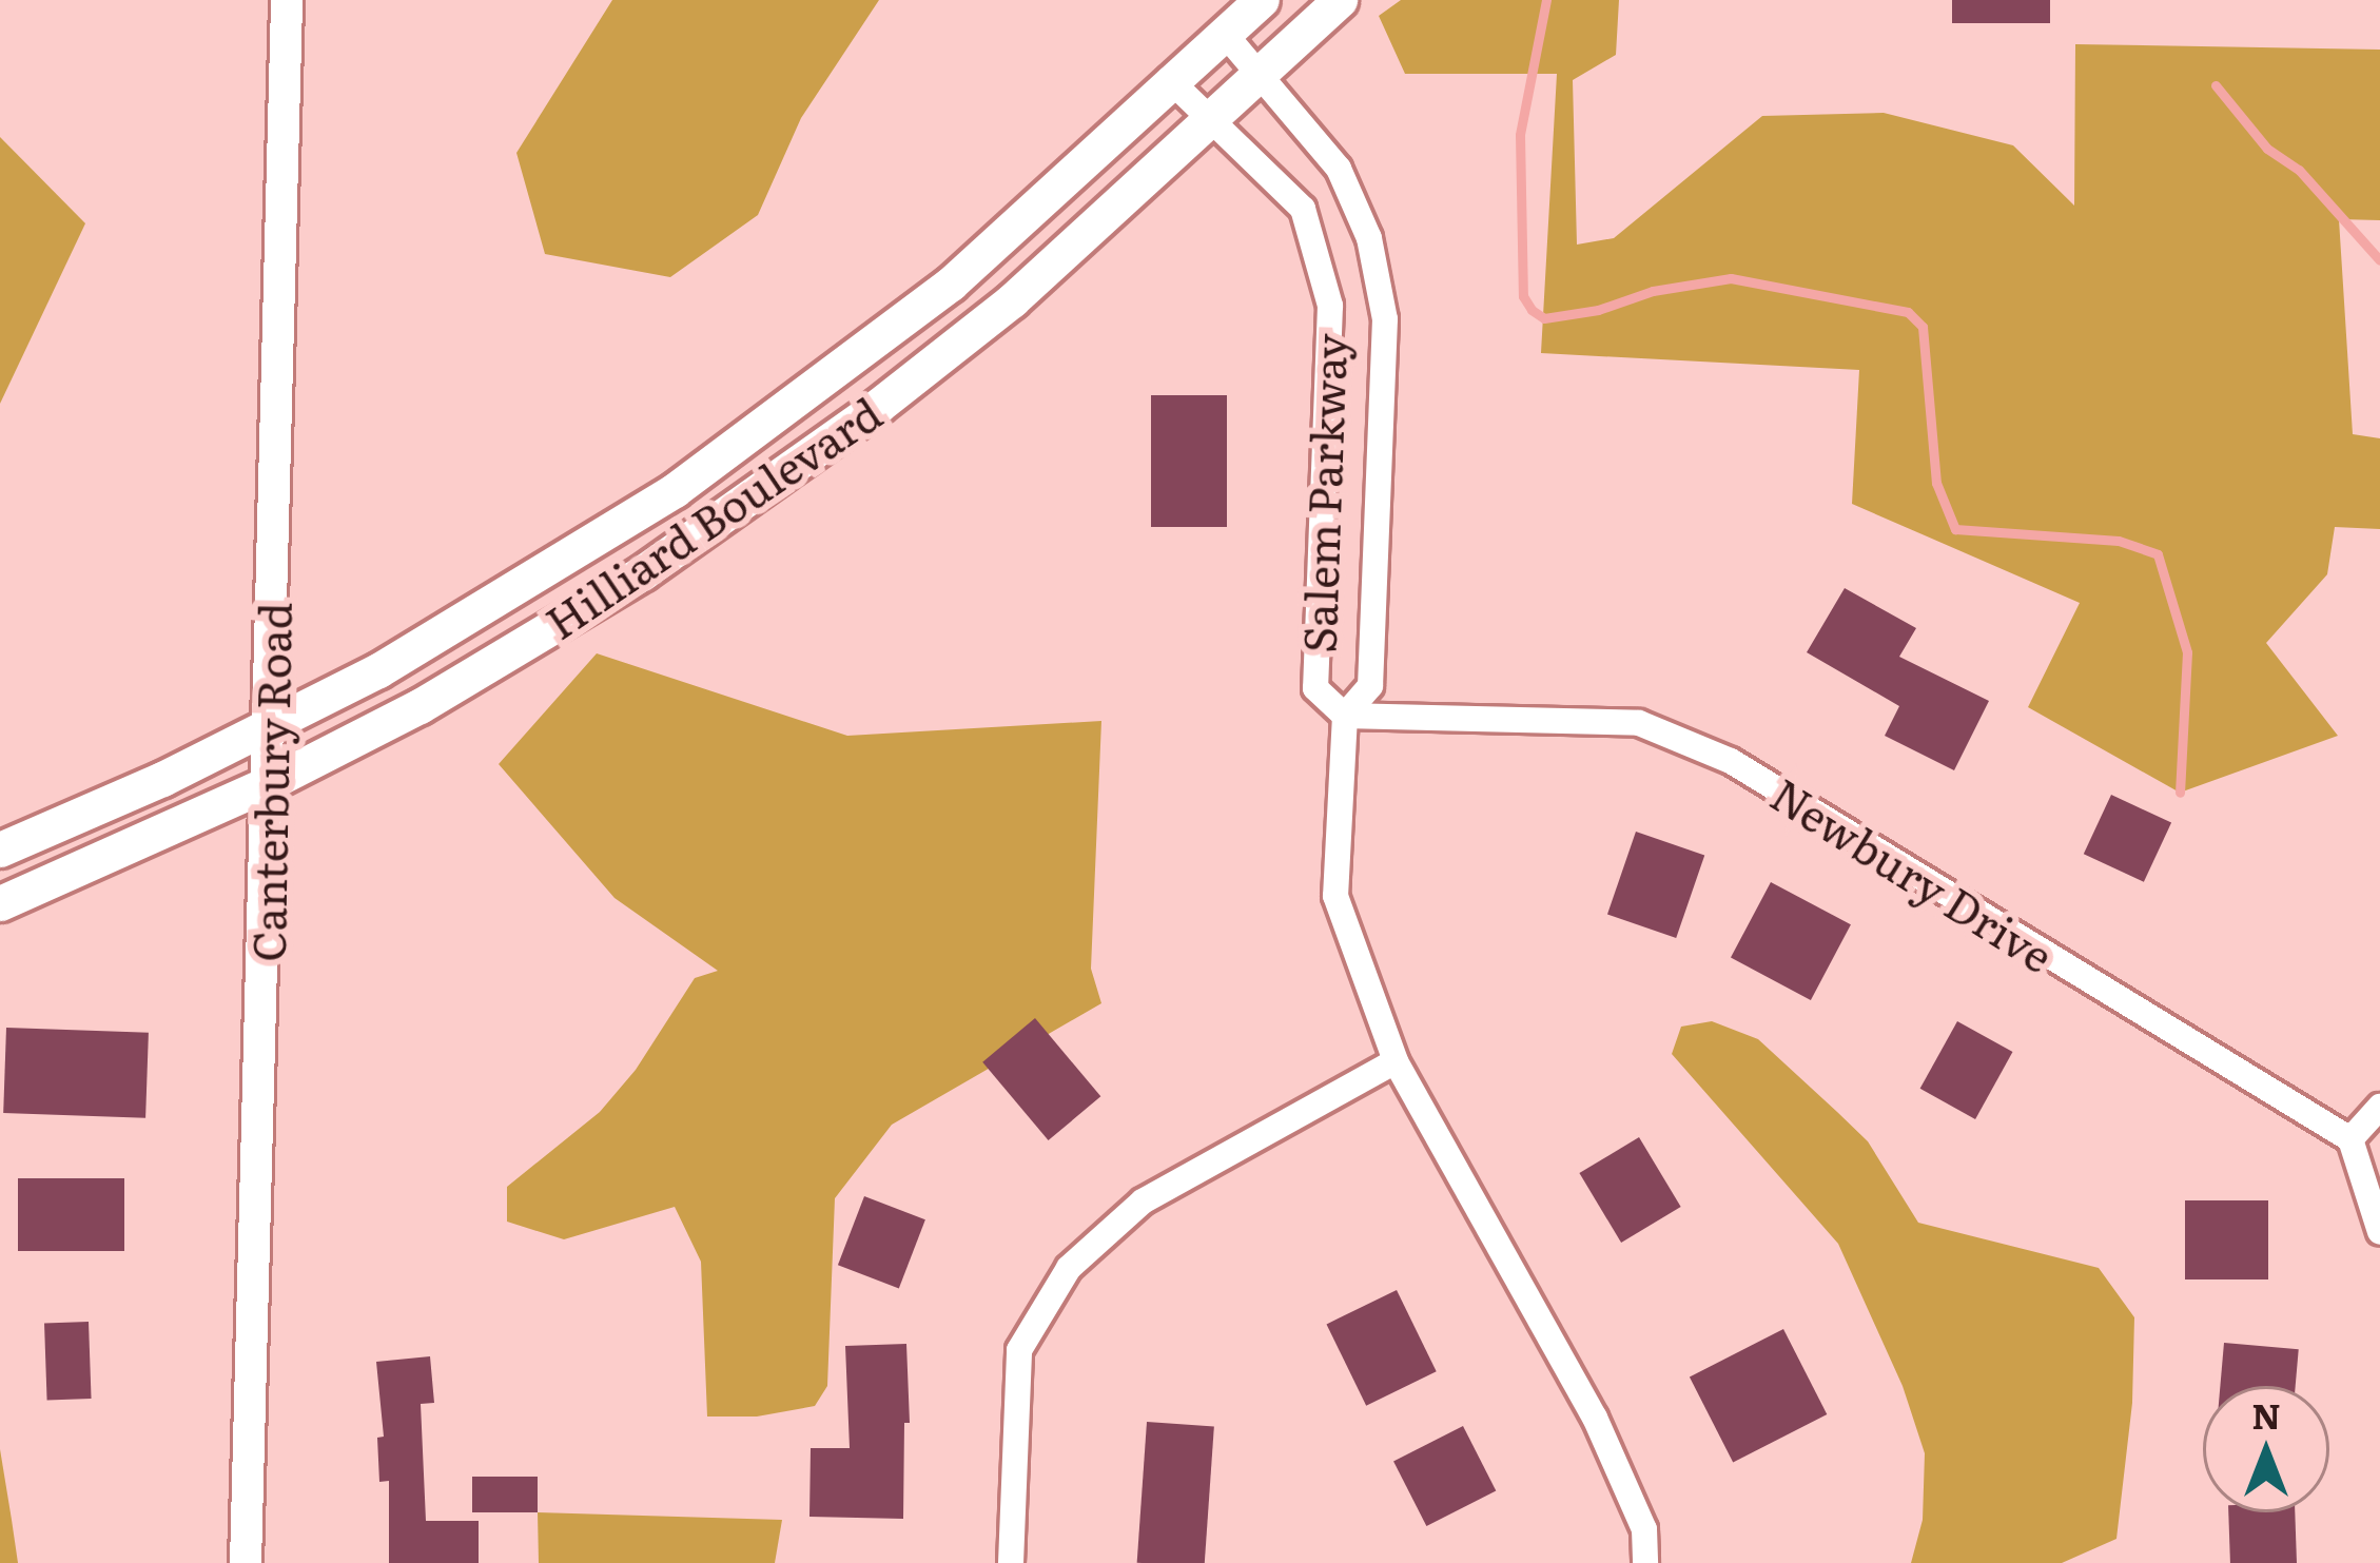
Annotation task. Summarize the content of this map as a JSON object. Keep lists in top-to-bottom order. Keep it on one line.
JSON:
{"streets":{"main road":["Hilliard Boulevard"],"street":["Salem Parkway","Canterbury Road","Newbury Drive"]},"crossings":[["Salem Parkway","Hilliard Boulevard"],["Salem Parkway","Newbury Drive"],["Hilliard Boulevard","Canterbury Road"]],"north":"top"}
